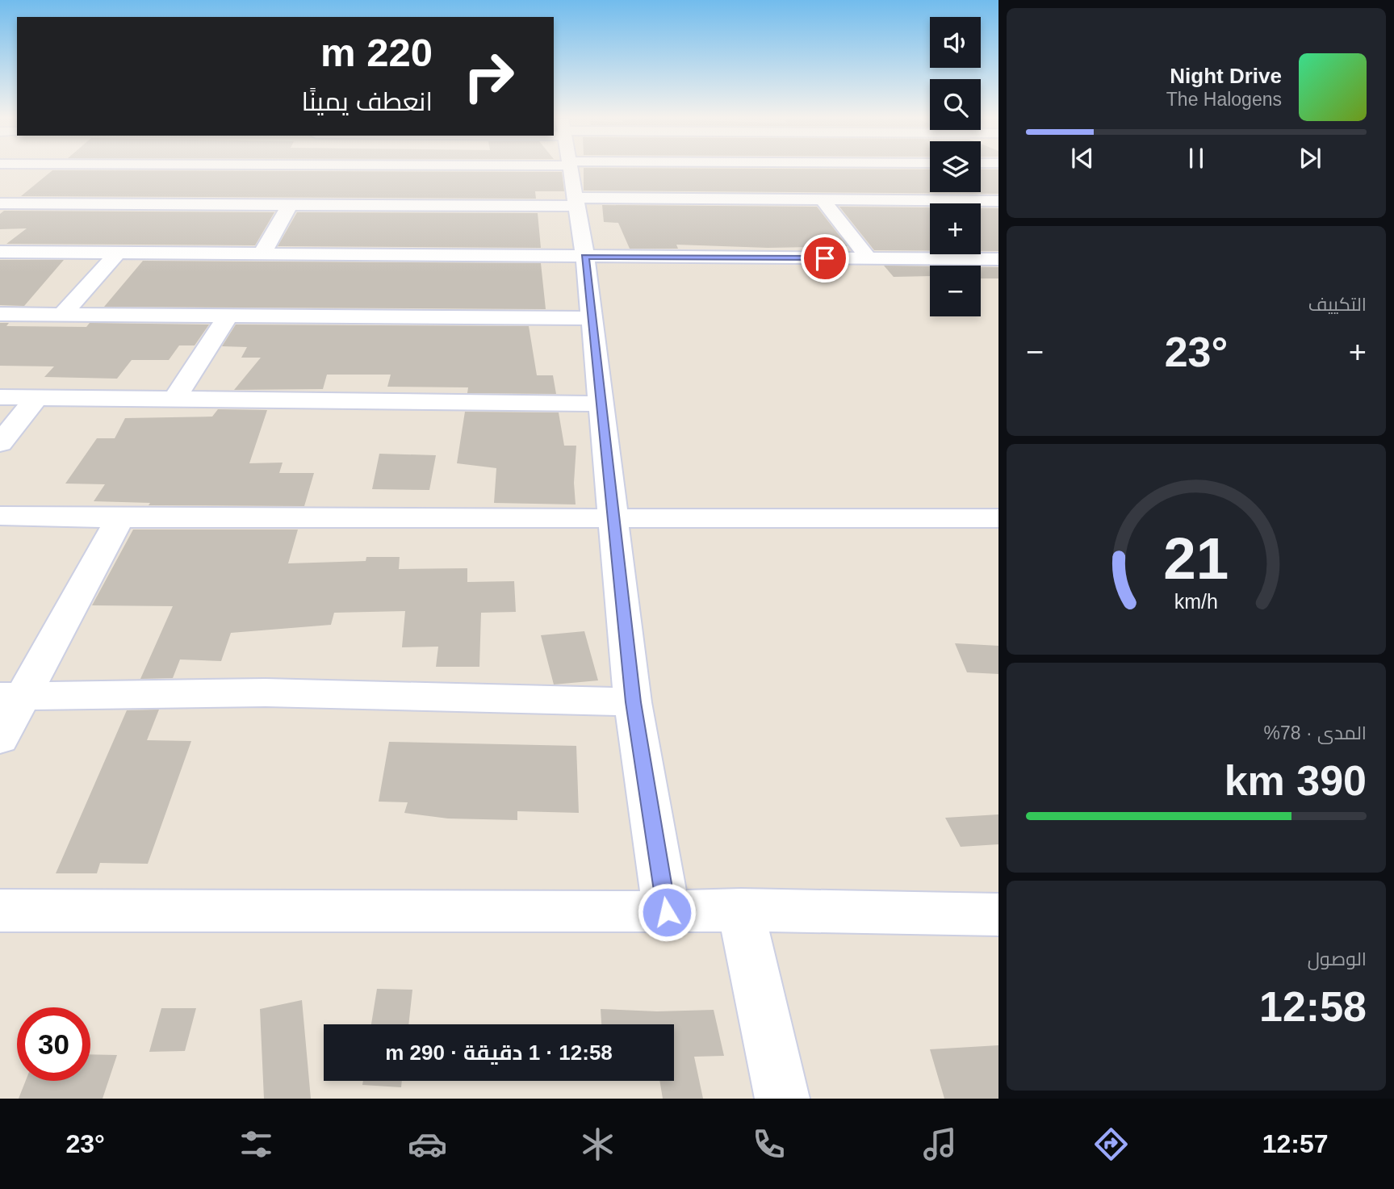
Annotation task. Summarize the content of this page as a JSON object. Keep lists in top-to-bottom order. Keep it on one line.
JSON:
{"page":{"map_buttons":["+","−"],"turn":["220 m","انعطف يمينًا"],"song":["Night Drive","The Halogens"],"tile":["التكييف",["المدى · 78%","390 km"],["الوصول","12:58"]],"heat":["−","23°","+"],"limit":"30","trip":"12:58 · 1 دقيقة · 290 m","tabs":["12:57","23°"],"gauge":["21","km/h"]}}
